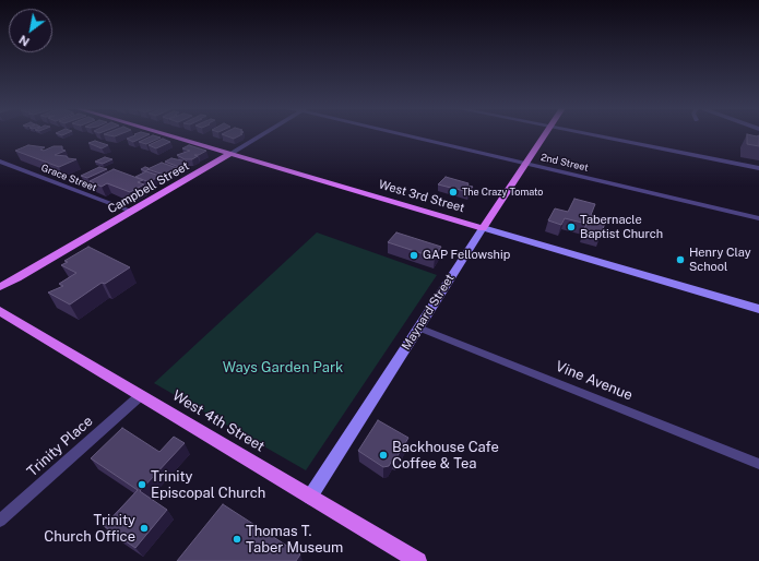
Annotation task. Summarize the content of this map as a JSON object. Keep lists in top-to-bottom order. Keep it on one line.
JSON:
{"streets":{"main road":["Campbell Street","West 3rd Street","Maynard Street","West 4th Street"],"street":["2nd Street","Grace Street","Vine Avenue","Trinity Place"]},"crossings":[["2nd Street","Maynard Street"],["Grace Street","Campbell Street"],["Campbell Street","West 3rd Street"],["West 3rd Street","Maynard Street"],["Maynard Street","Vine Avenue"],["Maynard Street","West 4th Street"],["West 4th Street","Trinity Place"]],"parks":["Ways Garden Park"],"places":["The Crazy Tomato","Tabernacle Baptist Church","GAP Fellowship","Henry Clay School","Backhouse Cafe Coffee & Tea","Trinity Episcopal Church","Trinity Church Office","Thomas T. Taber Museum"],"north":"bottom left"}
